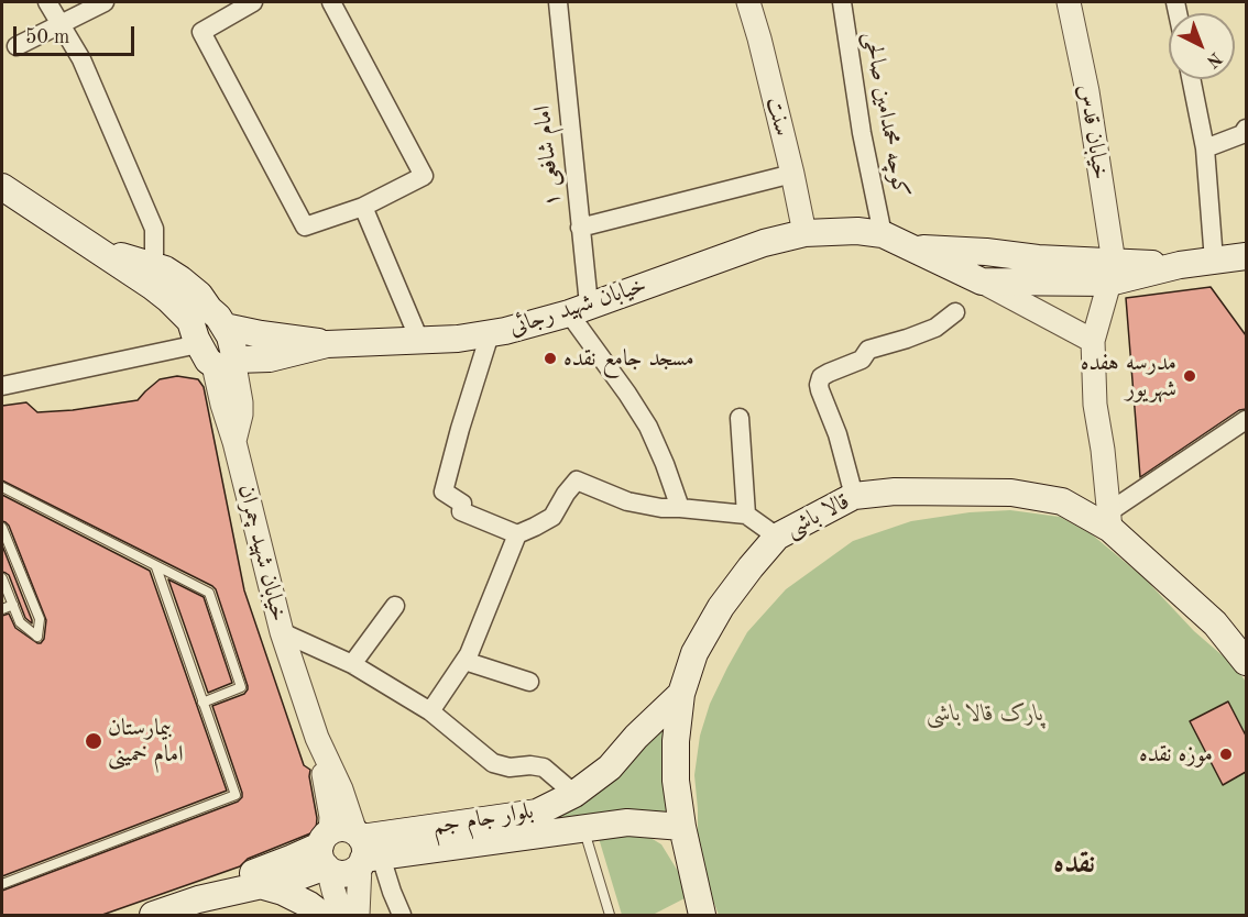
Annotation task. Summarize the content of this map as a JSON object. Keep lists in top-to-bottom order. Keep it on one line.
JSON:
{"streets":{"main road":["خیابان شهید رجائی","قالا باشی","بلوار جام جم"],"street":["کوچه محمدامین صالحی","سنت","خیابان قدس","امام شافعی ۱","خیابان شهید چمران"]},"crossings":[["کوچه محمدامین صالحی","خیابان شهید رجائی"],["سنت","خیابان شهید رجائی"],["خیابان قدس","خیابان شهید رجائی"],["امام شافعی ۱","خیابان شهید رجائی"],["خیابان شهید رجائی","خیابان شهید چمران"],["قالا باشی","بلوار جام جم"],["خیابان شهید چمران","بلوار جام جم"]],"districts":["نقده"],"parks":["پارک قالا باشی"],"places":["مسجد جامع نقده","مدرسه هفده شهریور","بیمارستان امام خمینی","موزه نقده"],"scale_bar":"50 m","north":"bottom right"}
